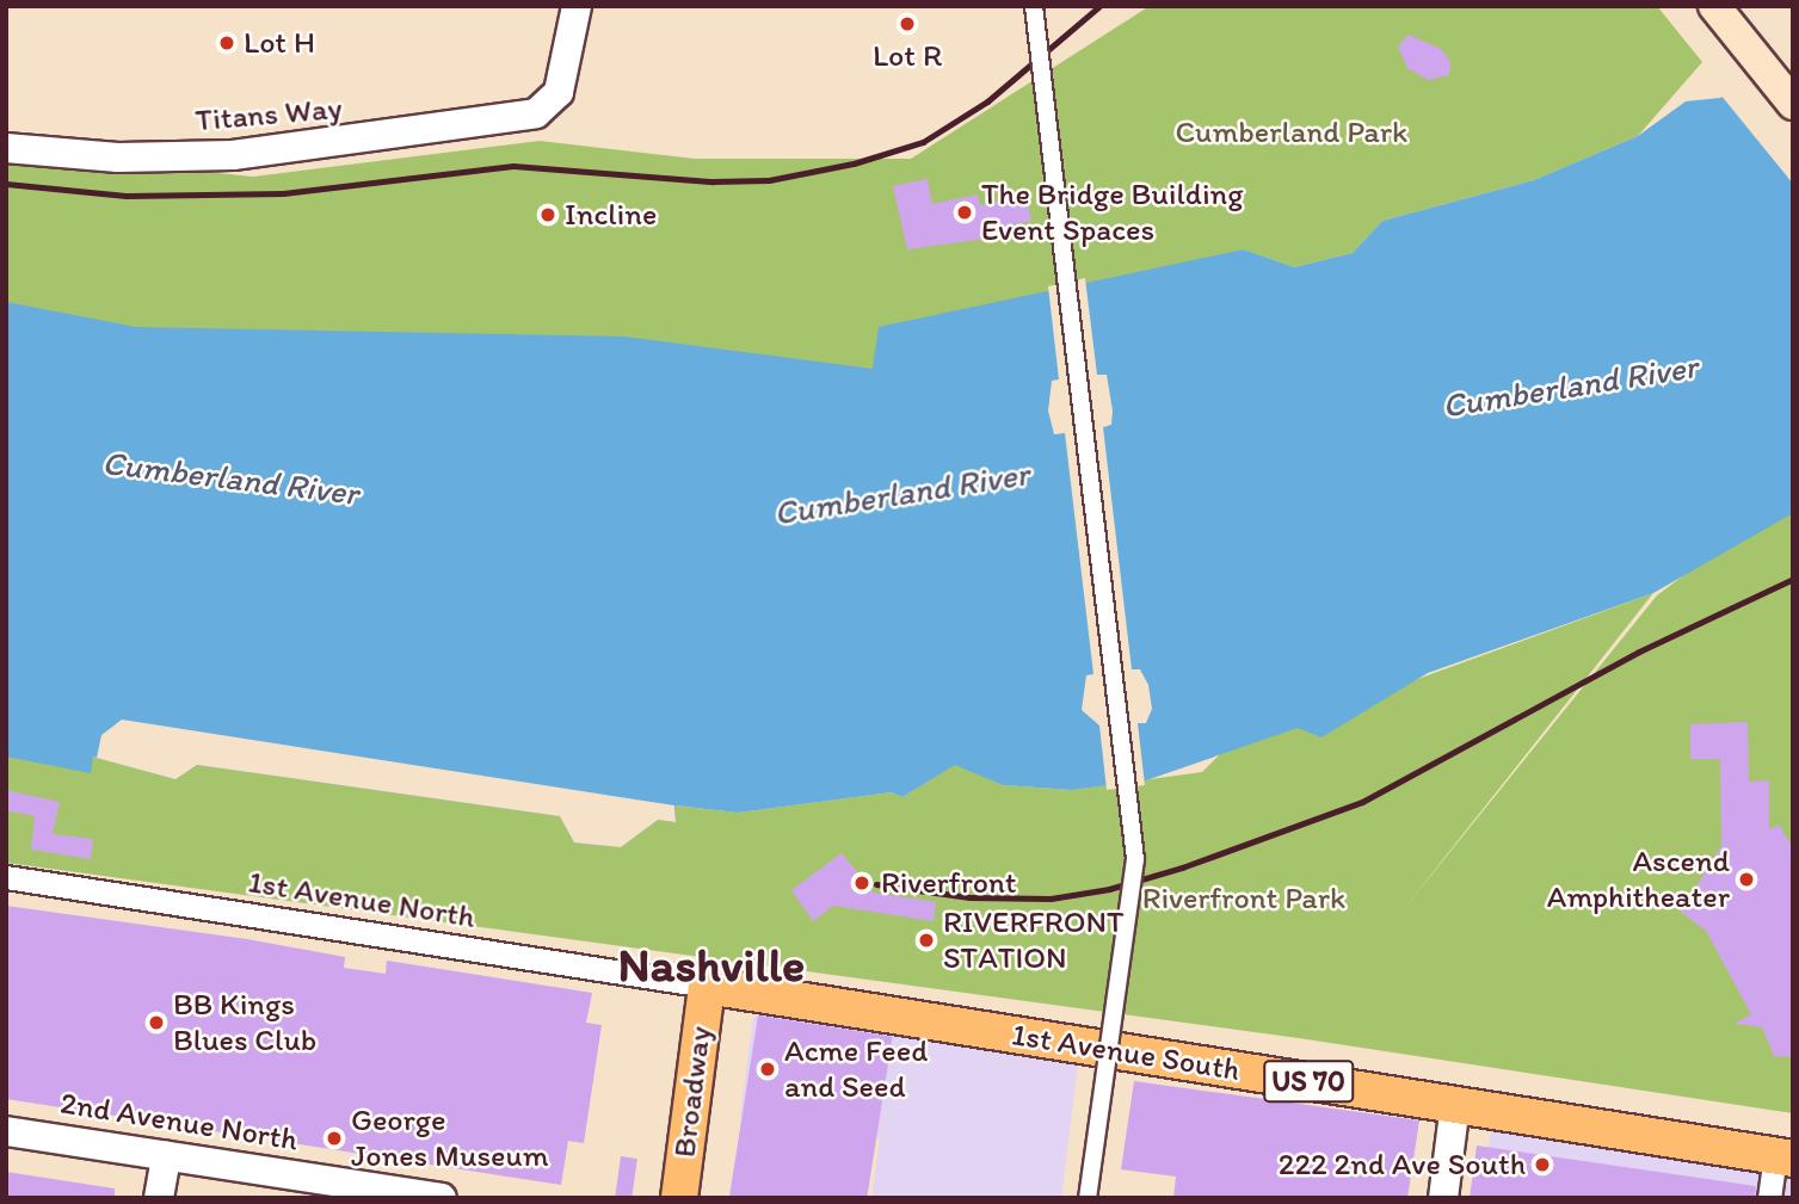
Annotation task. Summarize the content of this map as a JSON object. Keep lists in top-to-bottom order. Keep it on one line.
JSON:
{"streets":{"main road":["1st Avenue South","US 70","Broadway"],"street":["Titans Way","1st Avenue North","2nd Avenue North"]},"crossings":[["1st Avenue North","1st Avenue South"],["1st Avenue North","Broadway"],["1st Avenue South","Broadway"]],"districts":["Nashville"],"water":["Cumberland River"],"parks":["Cumberland Park","Riverfront Park"],"places":["Lot R","Lot H","The Bridge Building Event Spaces","Incline","Ascend Amphitheater","Riverfront","RIVERFRONT STATION","BB Kings Blues Club","Acme Feed and Seed","George Jones Museum","222 2nd Ave South"]}
